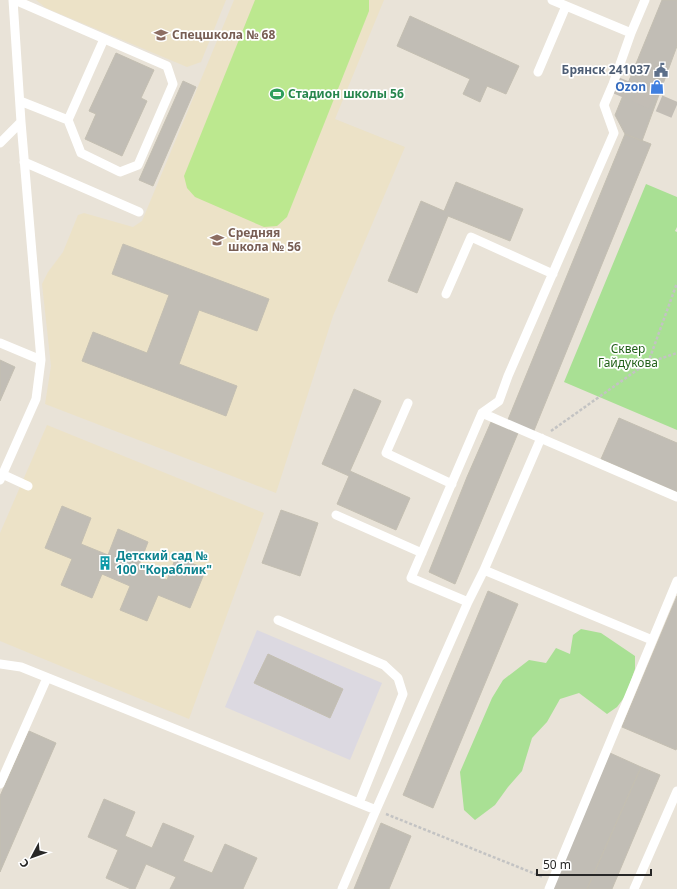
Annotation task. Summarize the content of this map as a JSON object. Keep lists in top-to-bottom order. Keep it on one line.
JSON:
{"parks":["Сквер Гайдукова"],"places":{"school or university":["Спецшкола № 68","Средняя школа № 56"],"public building":["Брянск 241037"],"shop":["Ozon"],"sports":["Стадион школы 56"],"building":["Детский сад № 100 \"Кораблик\""]},"scale_bar":"50 m","north":"bottom left"}
